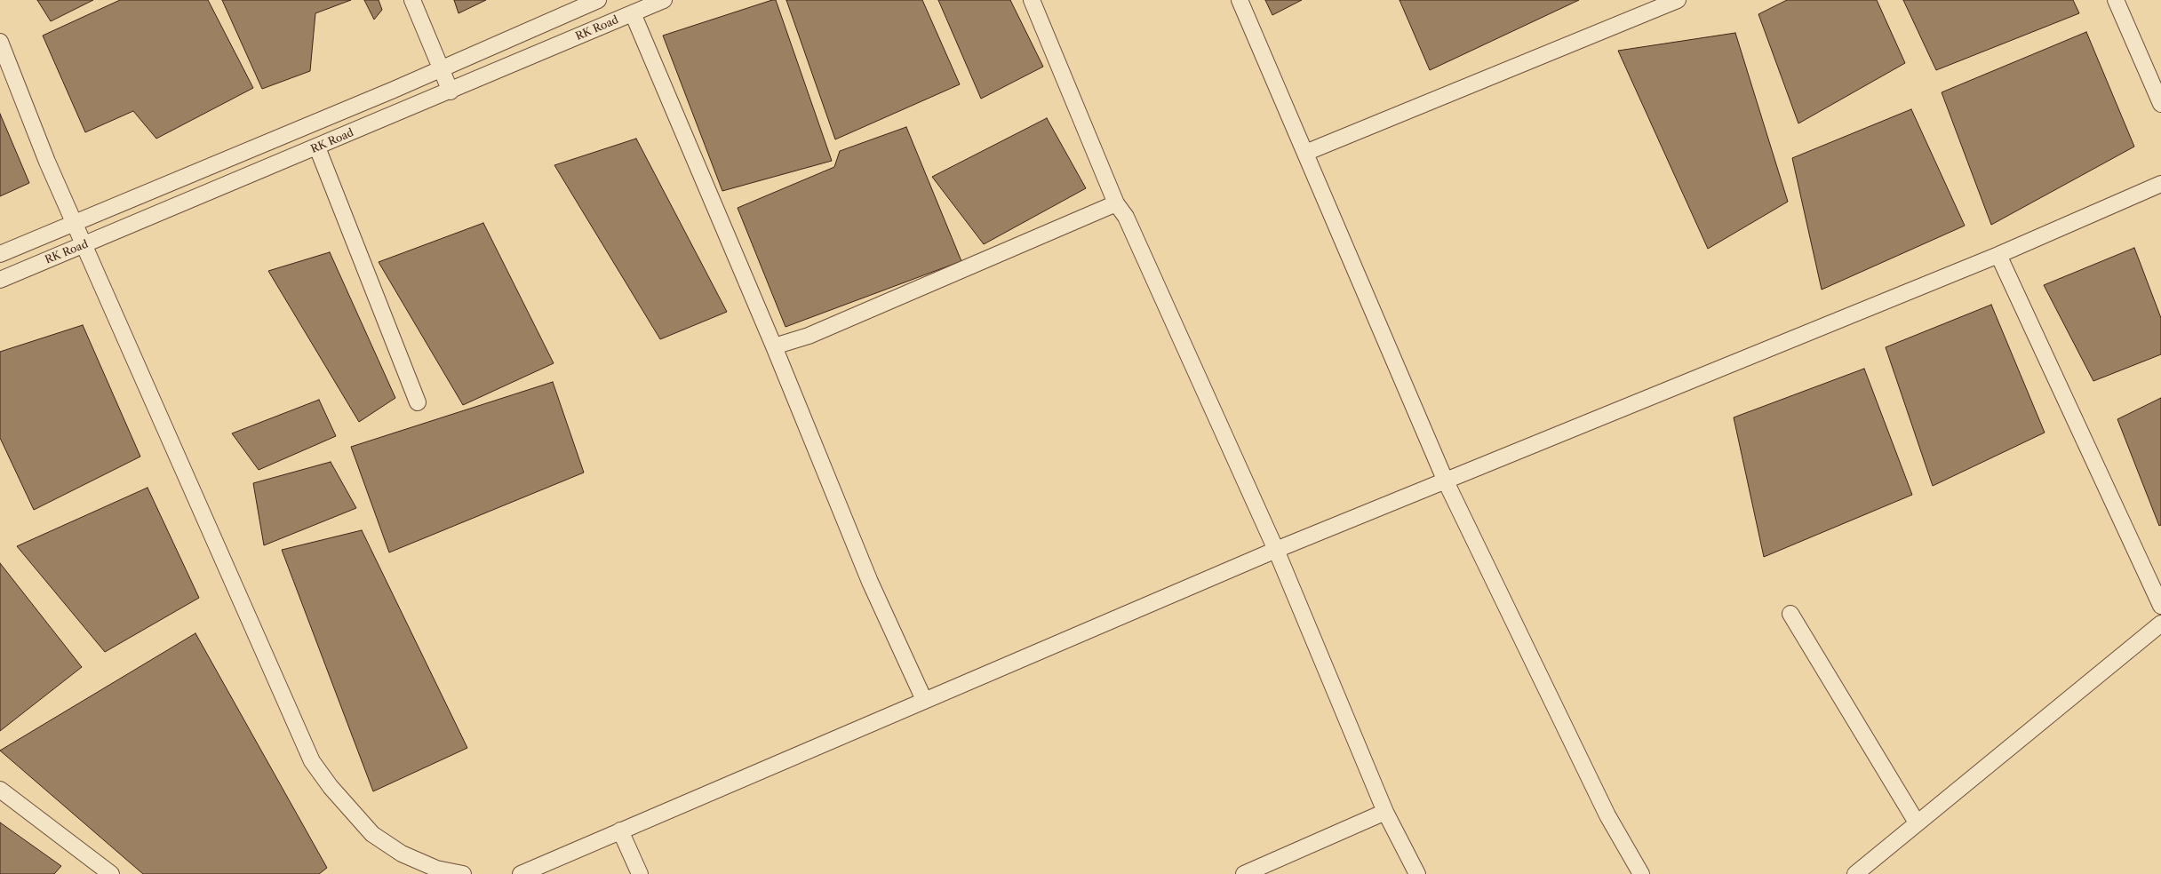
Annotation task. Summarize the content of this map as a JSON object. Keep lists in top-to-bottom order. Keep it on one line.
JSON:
{"streets":{"street":["RK Road"]}}
